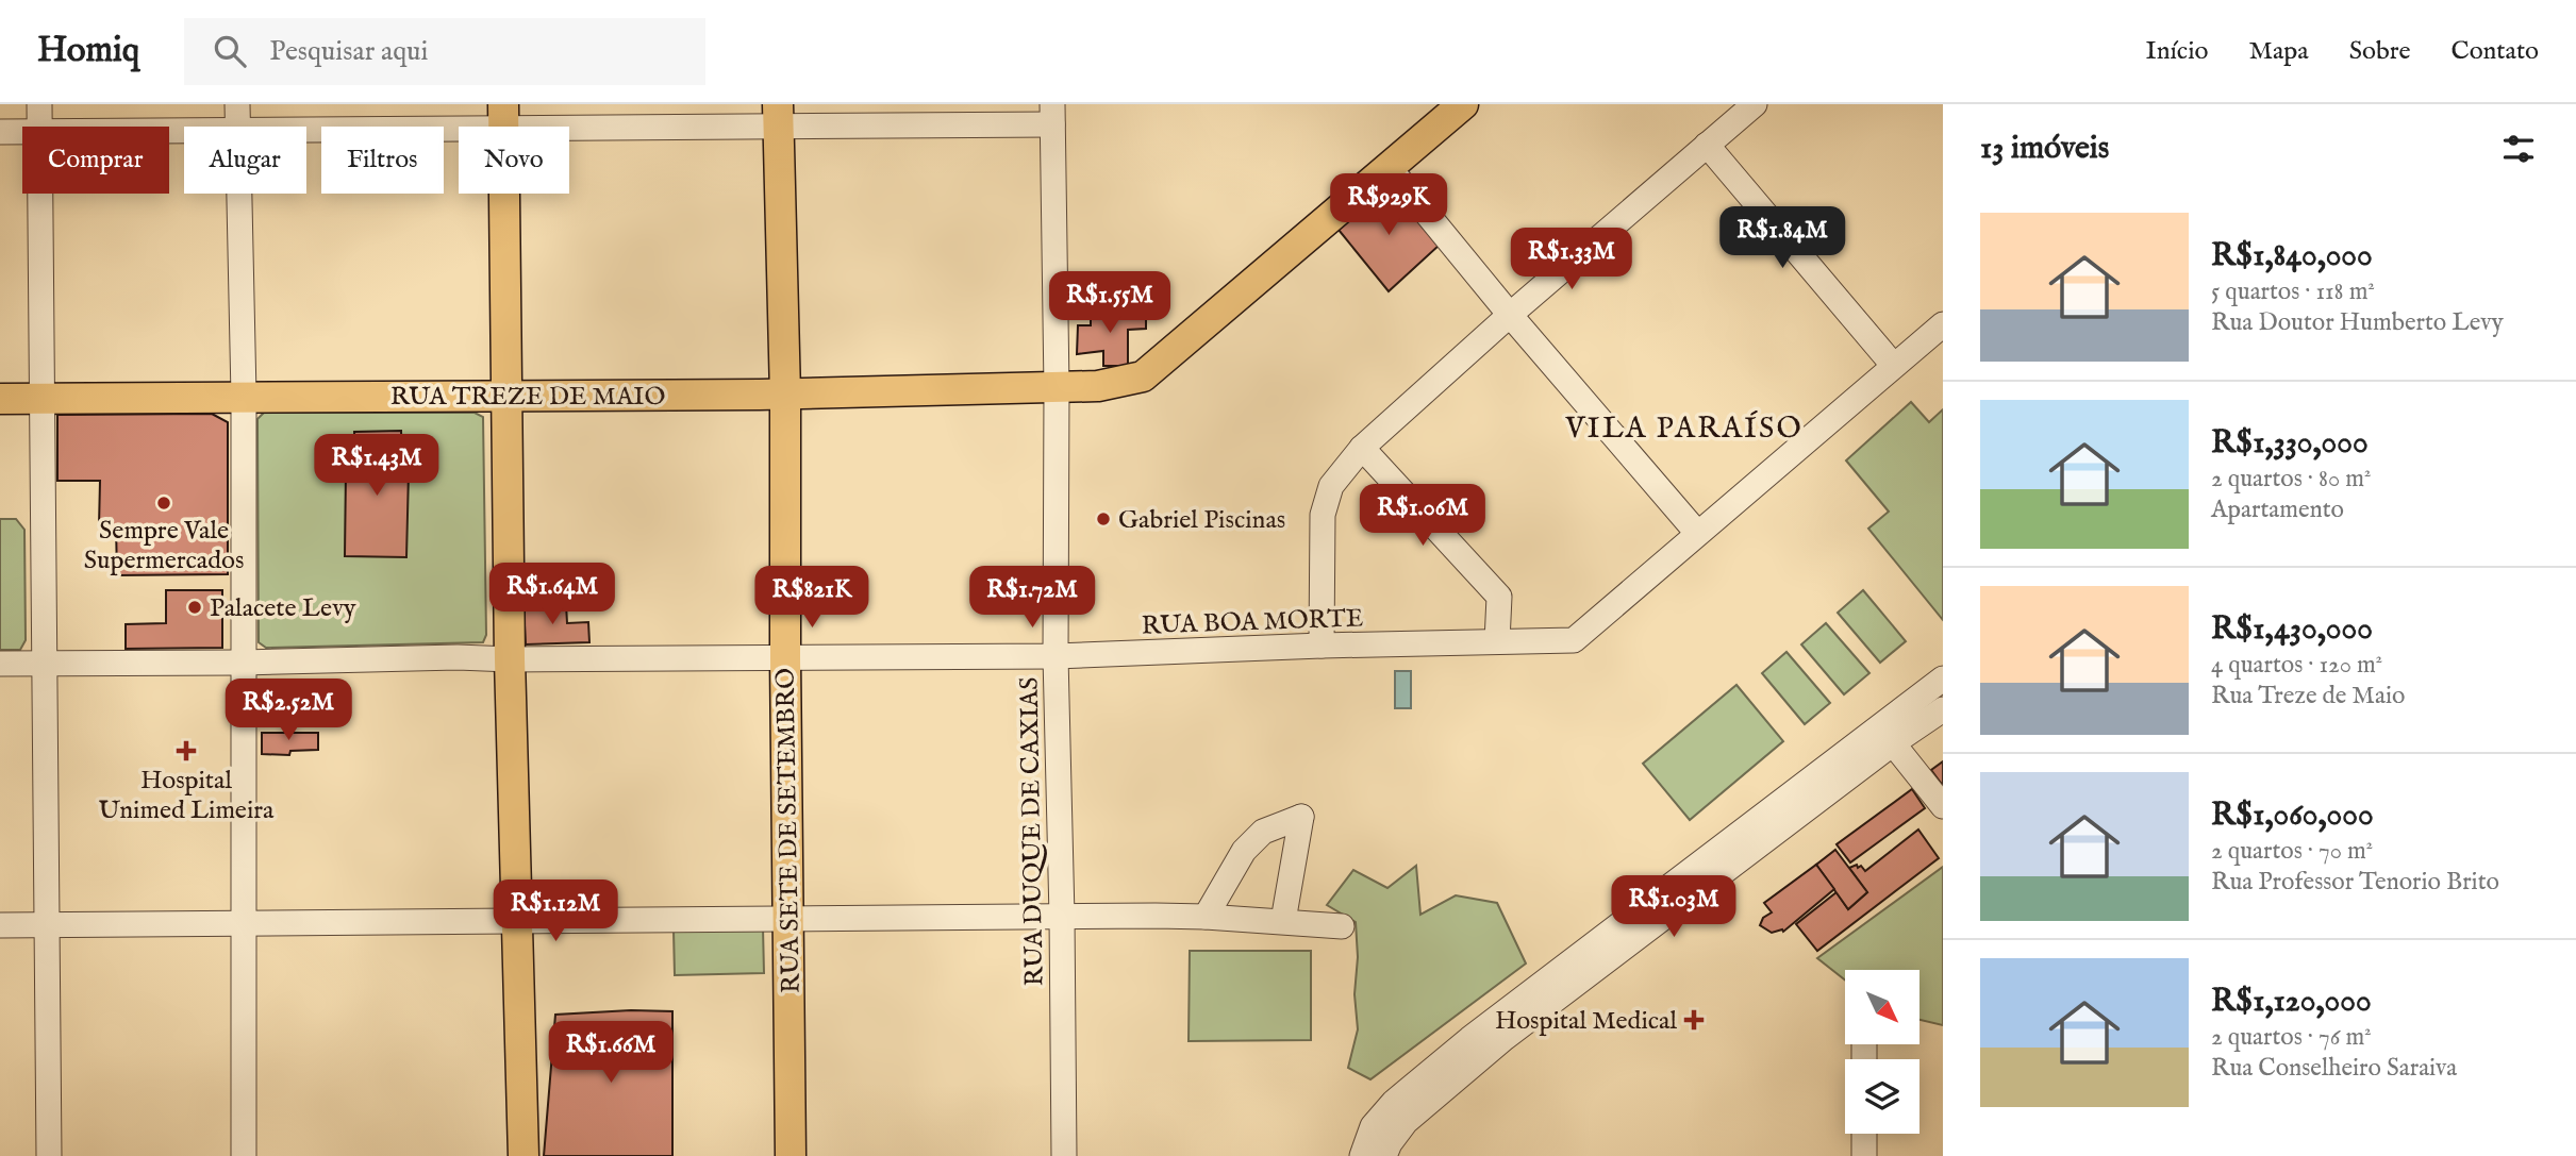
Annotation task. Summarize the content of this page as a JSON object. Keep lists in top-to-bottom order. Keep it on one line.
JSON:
{"streets":{"main road":["RUA TREZE DE MAIO","RUA SETE DE SETEMBRO"],"street":["RUA BOA MORTE","RUA DUQUE DE CAXIAS"]},"crossings":[["RUA TREZE DE MAIO","RUA SETE DE SETEMBRO"],["RUA TREZE DE MAIO","RUA DUQUE DE CAXIAS"],["RUA BOA MORTE","RUA SETE DE SETEMBRO"],["RUA BOA MORTE","RUA DUQUE DE CAXIAS"]],"districts":["VILA PARAÍSO"],"places":{"other":["Sempre Vale Supermercados","Gabriel Piscinas","Palacete Levy"],"health":["Hospital Unimed Limeira","Hospital Medical"]},"north":"bottom right","page":{"header":"Homiq","search":"Pesquisar aqui","nav":["Início","Mapa","Sobre","Contato"],"heading":"13 imóveis","chip":["Comprar","Alugar","Filtros","Novo"],"price":["R$929K","R$1.84M","R$1.33M","R$1.55M","R$1.43M","R$1.06M","R$1.64M","R$821K","R$1.72M","R$2.52M","R$1.03M","R$1.12M","R$1.66M"],"list":[{"name":"R$1,840,000","note":"5 quartos · 118 m² · Rua Doutor Humberto Levy"},{"name":"R$1,330,000","note":"2 quartos · 80 m² · Apartamento"},{"name":"R$1,430,000","note":"4 quartos · 120 m² · Rua Treze de Maio"},{"name":"R$1,060,000","note":"2 quartos · 70 m² · Rua Professor Tenorio Brito"},{"name":"R$1,120,000","note":"2 quartos · 76 m² · Rua Conselheiro Saraiva"}]}}
